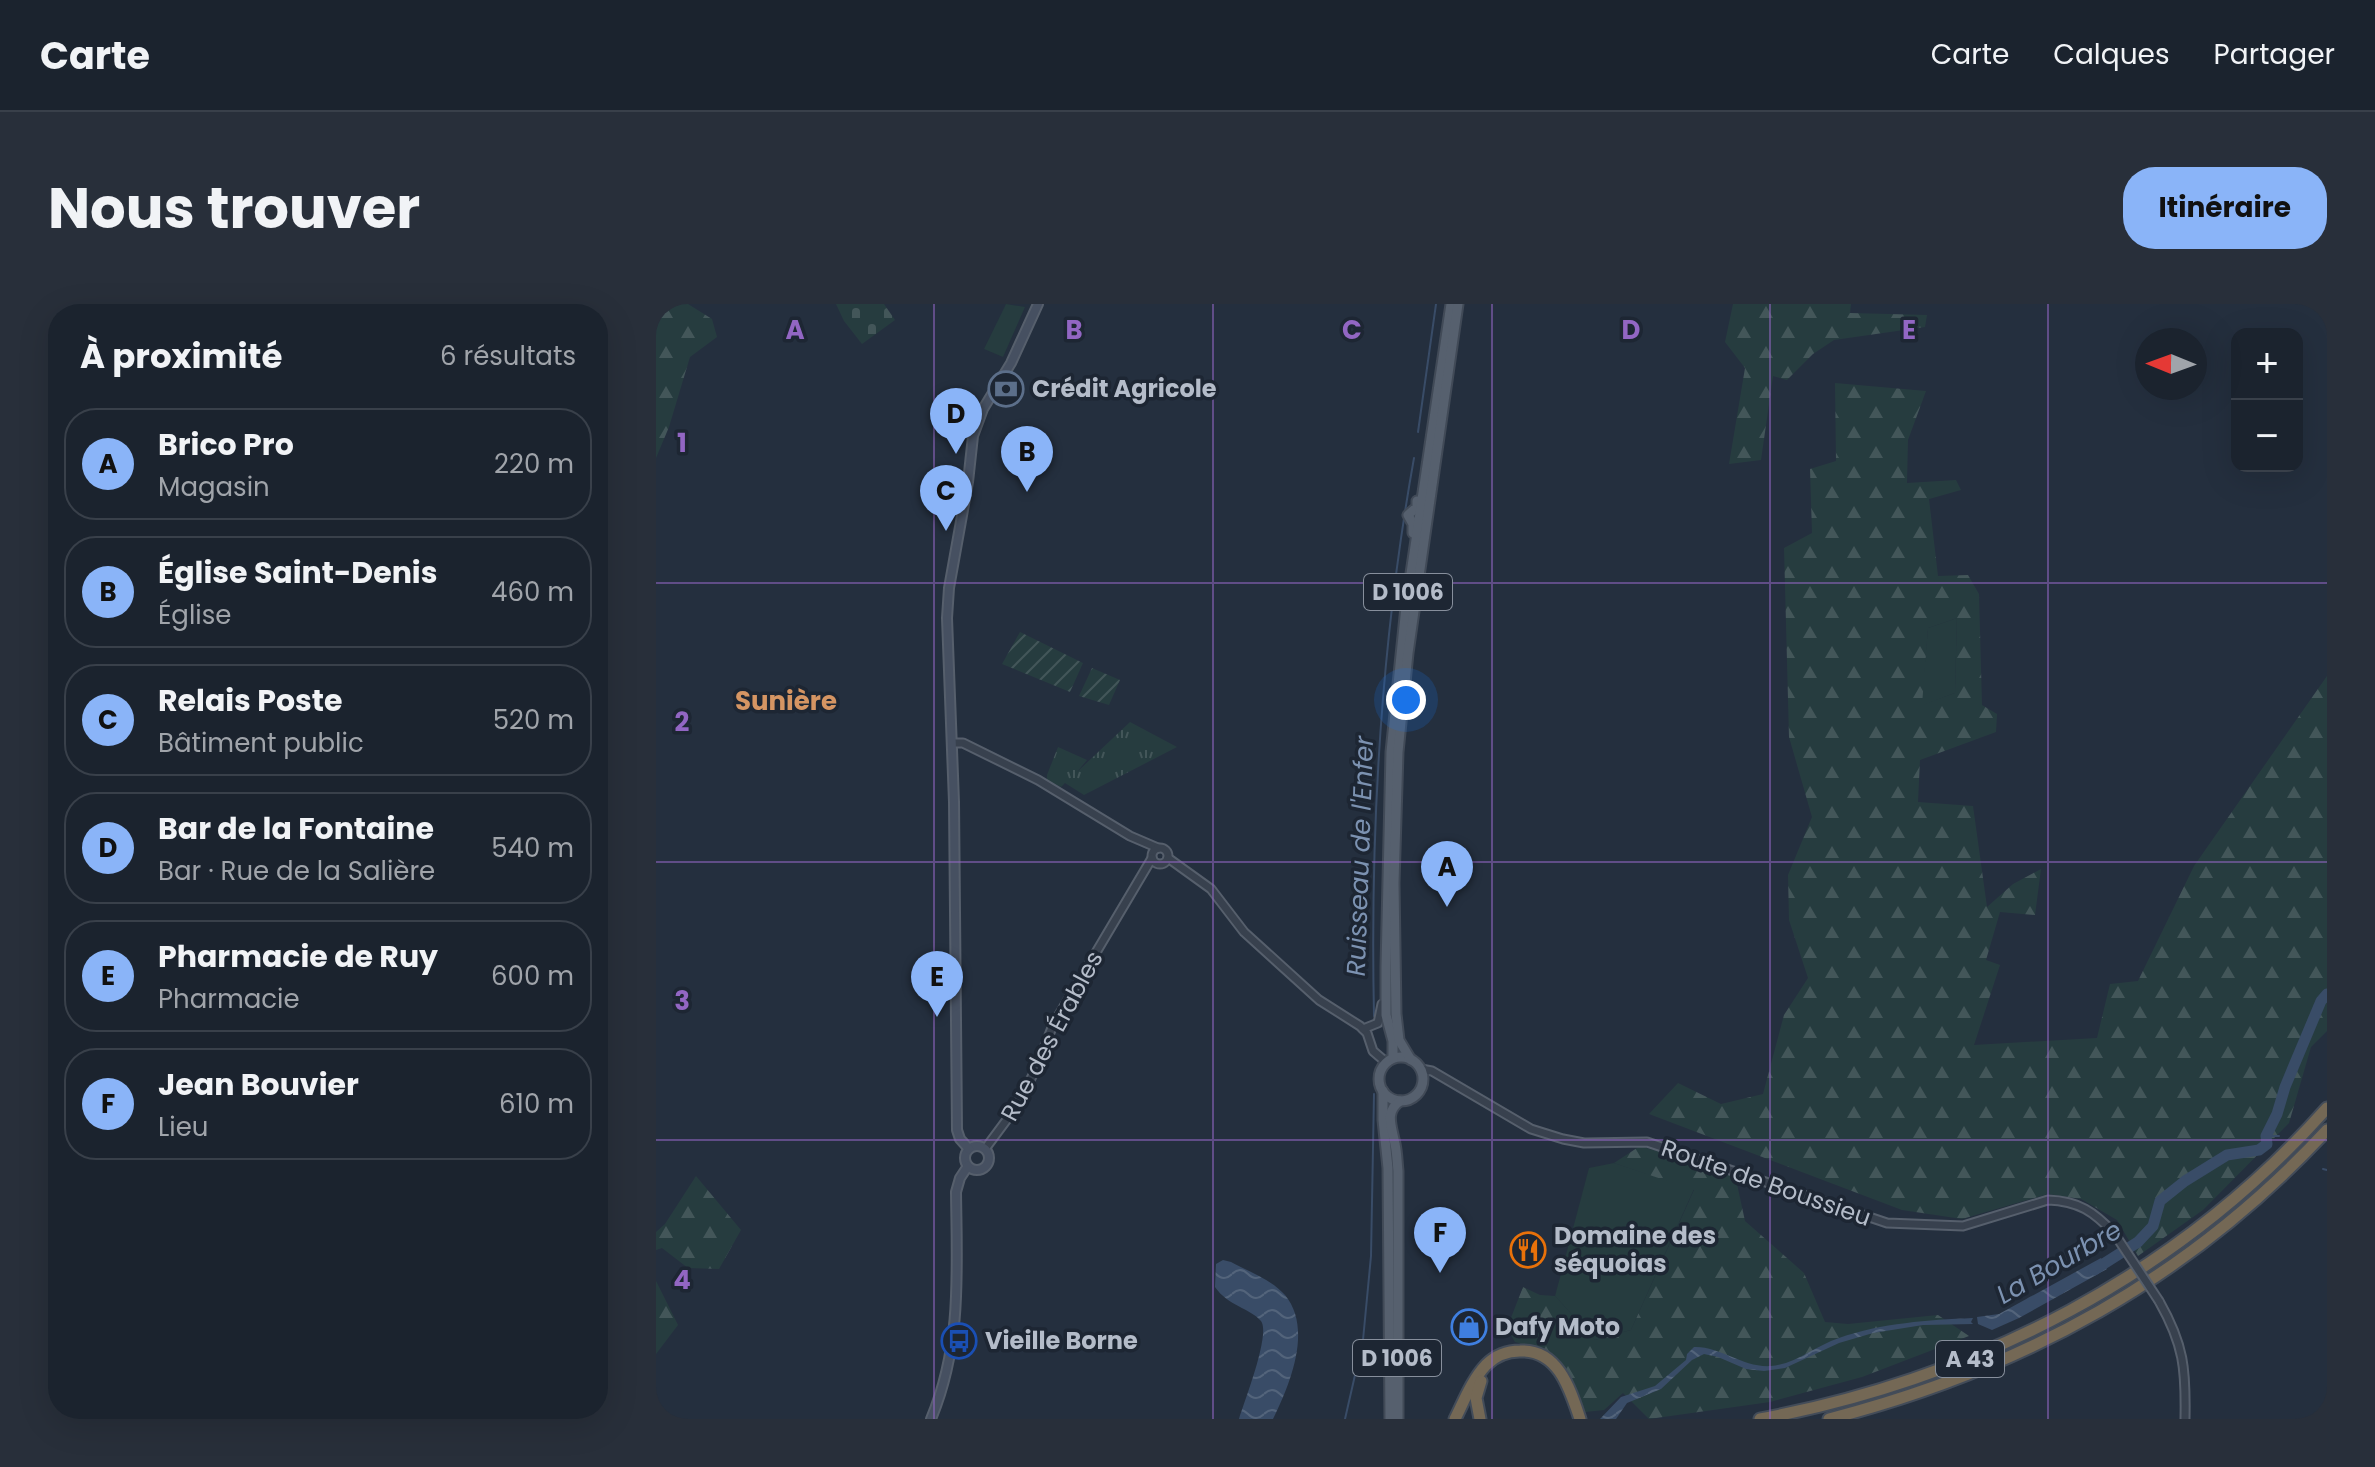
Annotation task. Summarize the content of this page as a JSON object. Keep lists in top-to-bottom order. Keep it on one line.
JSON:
{"streets":{"highway":["A 43"],"main road":["D 1006"],"street":["Rue des Érables","Route de Boussieu"]},"crossings":[["D 1006","Route de Boussieu"]],"districts":["Sunière"],"water":["Ruisseau de l'Enfer","La Bourbre"],"places":{"bank":["Crédit Agricole"],"restaurant":["Domaine des séquoias"],"shop":["Dafy Moto"],"bus stop":["Vieille Borne"]},"north":"left","page":{"header":"Carte","nav":["Carte","Calques","Partager"],"title":"Nous trouver","buttons":"Itinéraire","heading":["À proximité","6 résultats"],"map_buttons":["+","−"],"pins":["D","B","C","A","E","F"],"list":[{"mark":"A","name":"Brico Pro","note":"Magasin","value":"220 m"},{"mark":"B","name":"Église Saint-Denis","note":"Église","value":"460 m"},{"mark":"C","name":"Relais Poste","note":"Bâtiment public","value":"520 m"},{"mark":"D","name":"Bar de la Fontaine","note":"Bar · Rue de la Salière","value":"540 m"},{"mark":"E","name":"Pharmacie de Ruy","note":"Pharmacie","value":"600 m"},{"mark":"F","name":"Jean Bouvier","note":"Lieu","value":"610 m"}]},"grid":{"columns":["A","B","C","D","E"],"rows":["1","2","3","4"]}}
